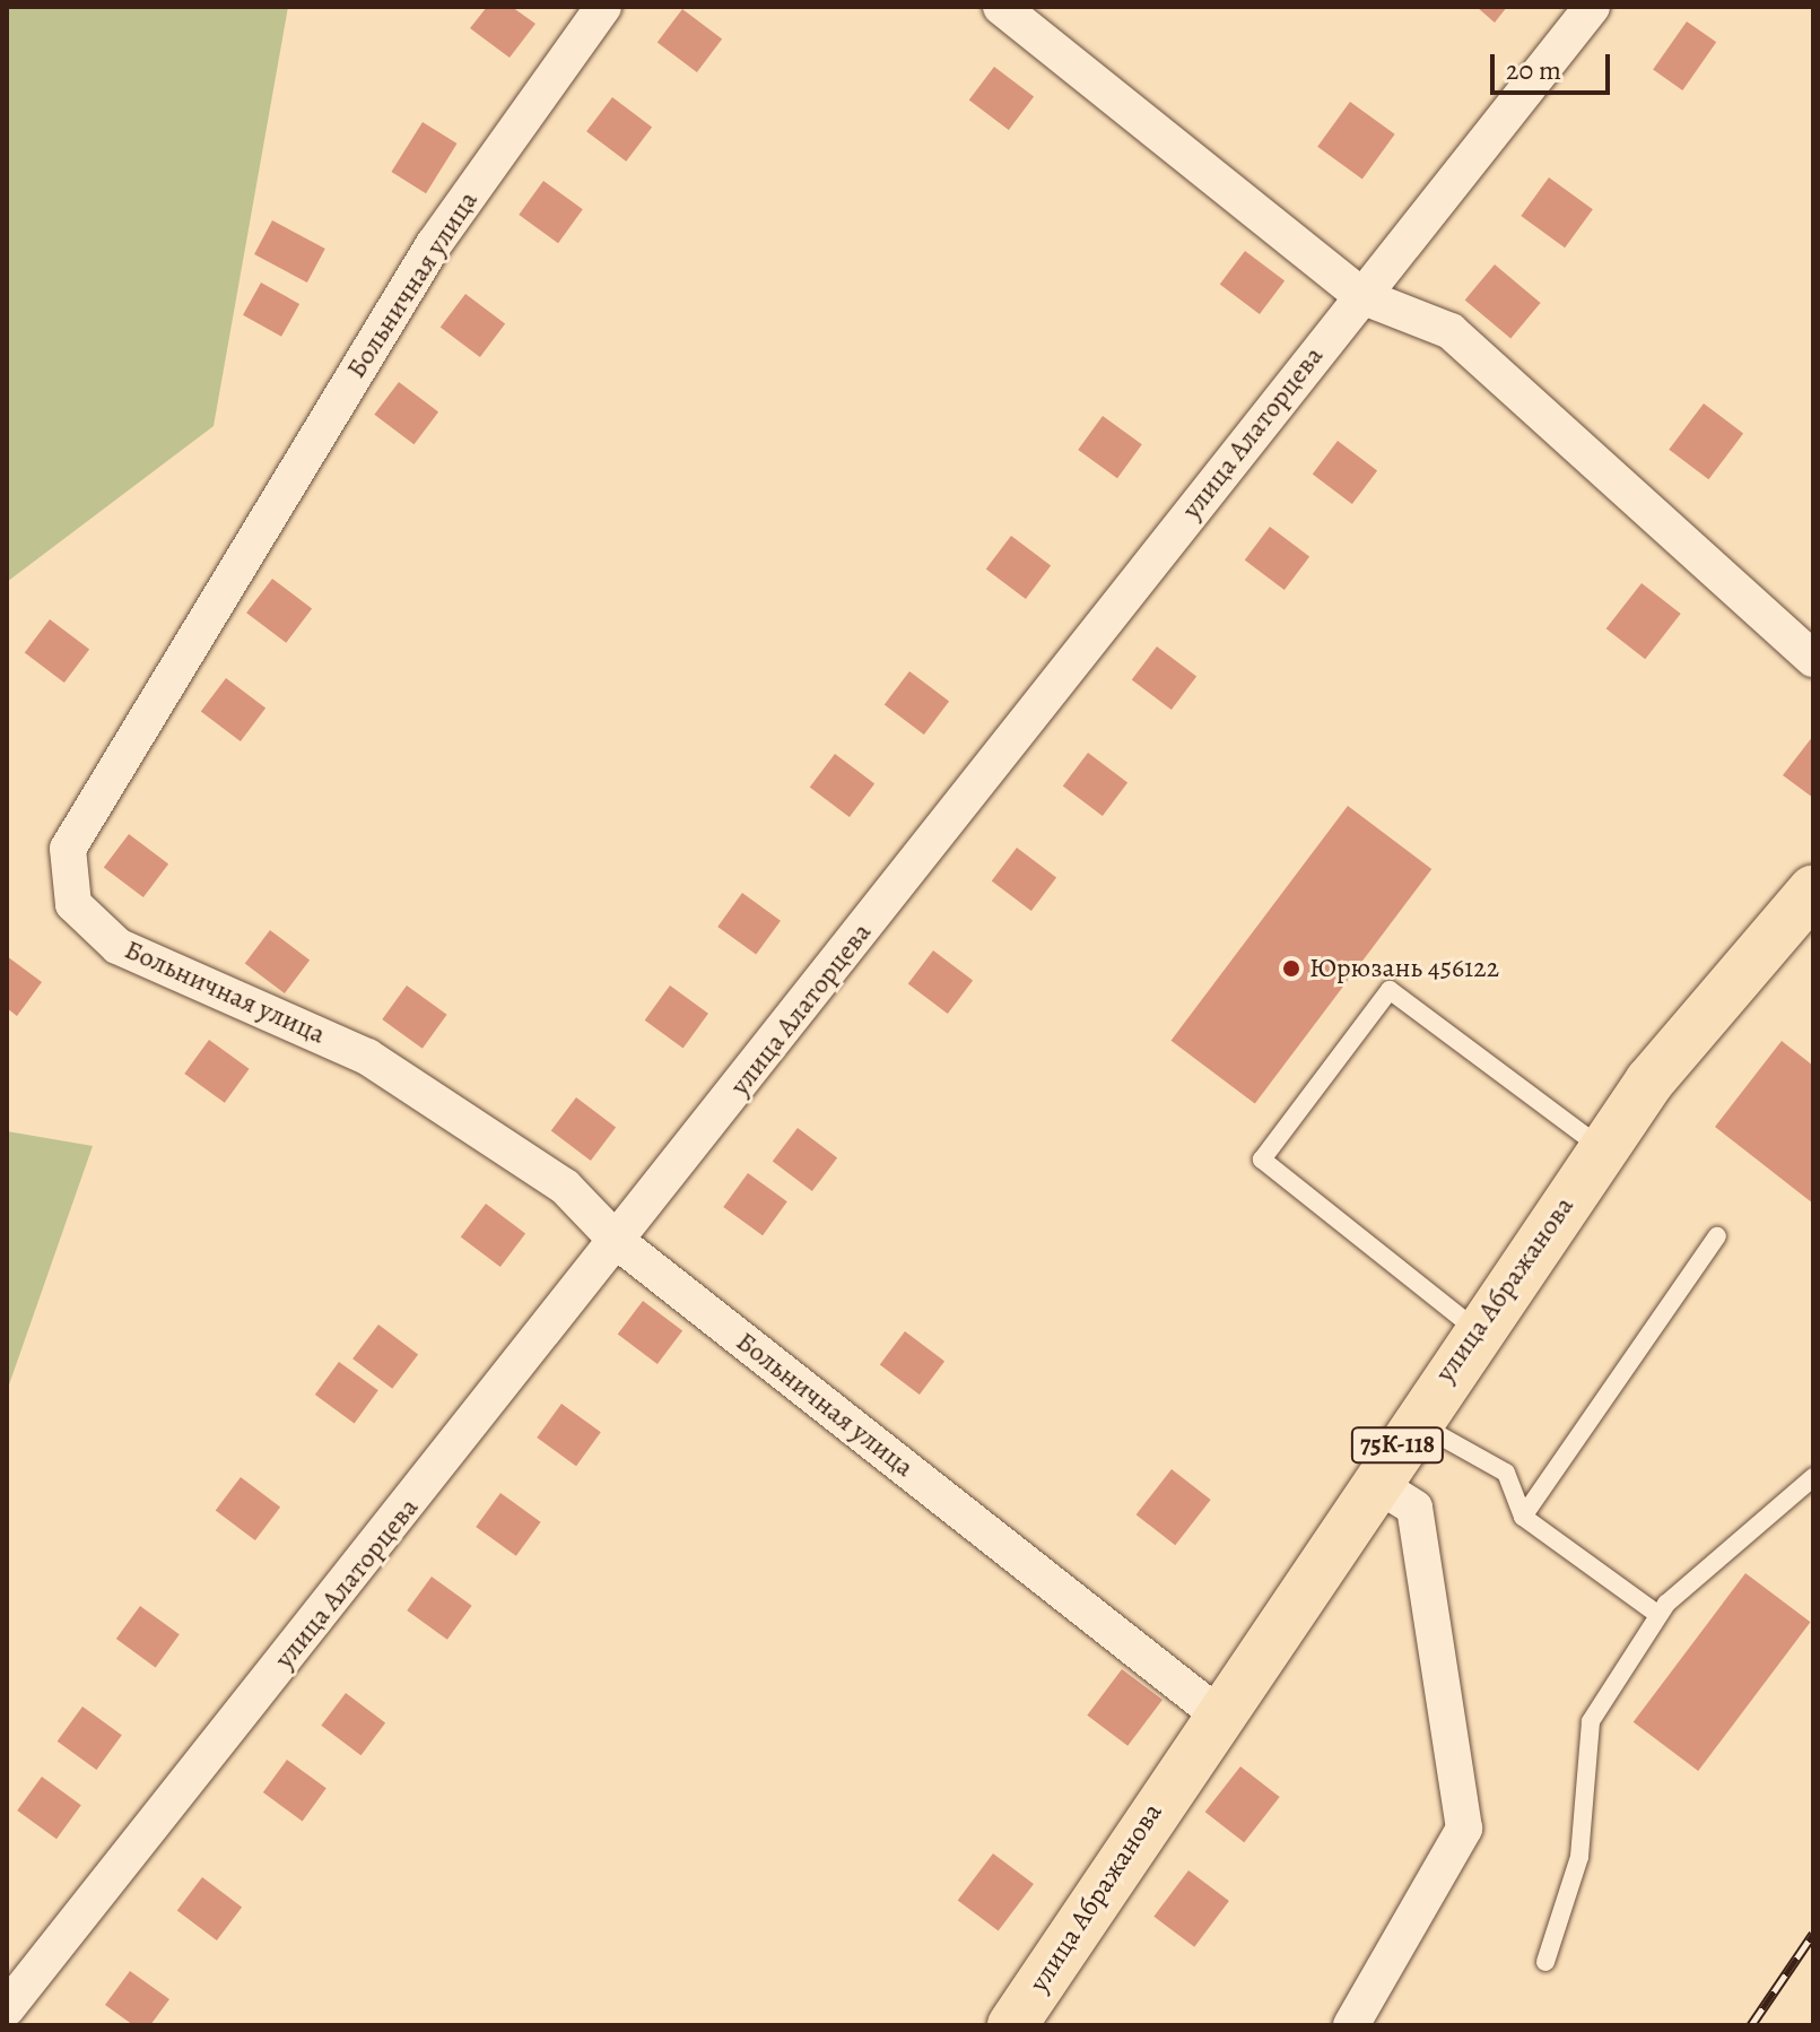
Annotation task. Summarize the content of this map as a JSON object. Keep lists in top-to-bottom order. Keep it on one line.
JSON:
{"streets":{"main road":["улица Абражанова","75К-118"],"street":["Больничная улица","улица Алаторцева"]},"crossings":[["Больничная улица","улица Алаторцева"],["Больничная улица","улица Абражанова"]],"places":["Юрюзань 456122"],"scale_bar":"20 m"}
